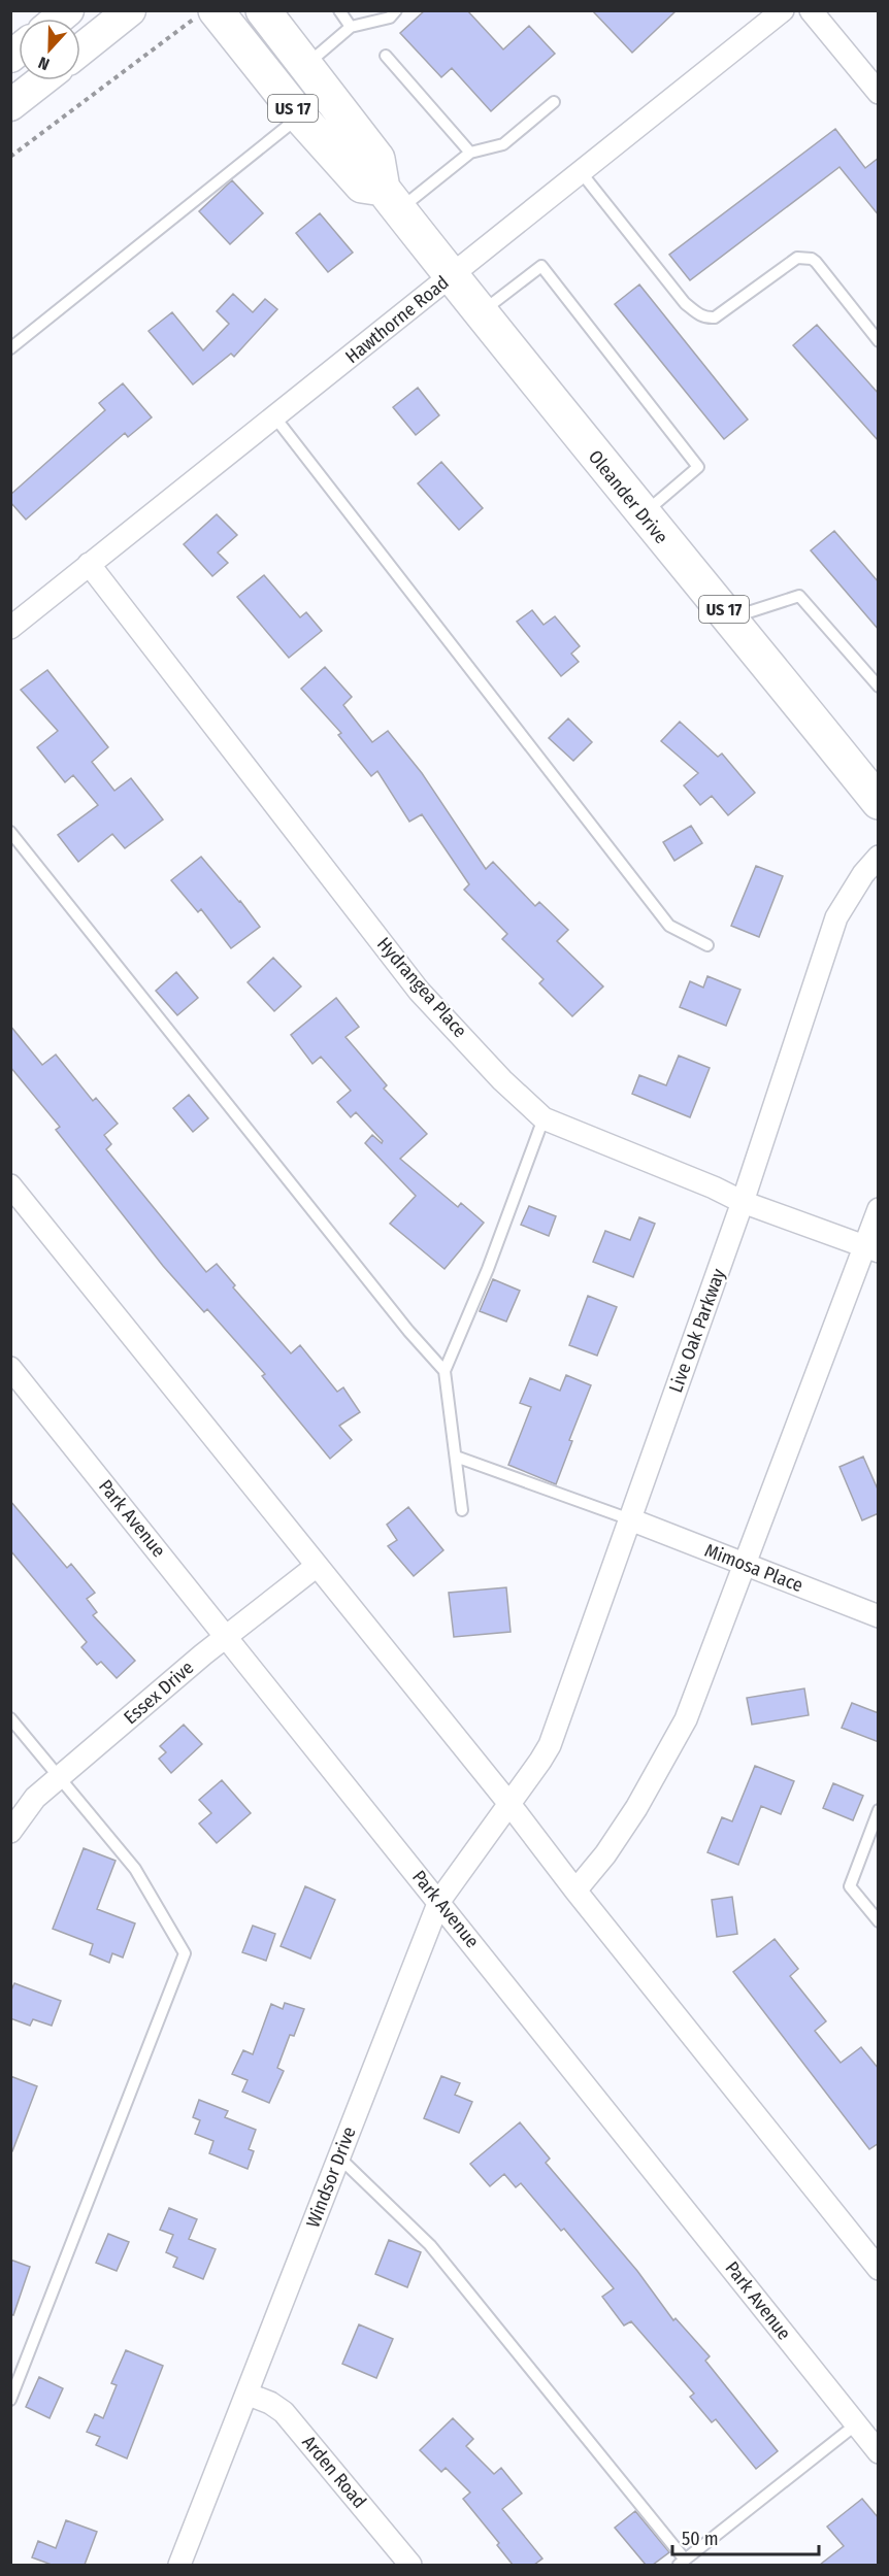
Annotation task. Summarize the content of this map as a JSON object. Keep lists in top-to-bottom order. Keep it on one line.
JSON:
{"streets":{"main road":["US 17","Oleander Drive"],"street":["Hawthorne Road","Hydrangea Place","Live Oak Parkway","Park Avenue","Mimosa Place","Essex Drive","Windsor Drive","Arden Road"]},"crossings":[["US 17","Oleander Drive"],["Hawthorne Road","Oleander Drive"],["Hawthorne Road","Hydrangea Place"],["Hydrangea Place","Live Oak Parkway"],["Live Oak Parkway","Mimosa Place"],["Live Oak Parkway","Windsor Drive"],["Park Avenue","Essex Drive"],["Park Avenue","Windsor Drive"],["Windsor Drive","Arden Road"]],"scale_bar":"50 m","north":"bottom"}
